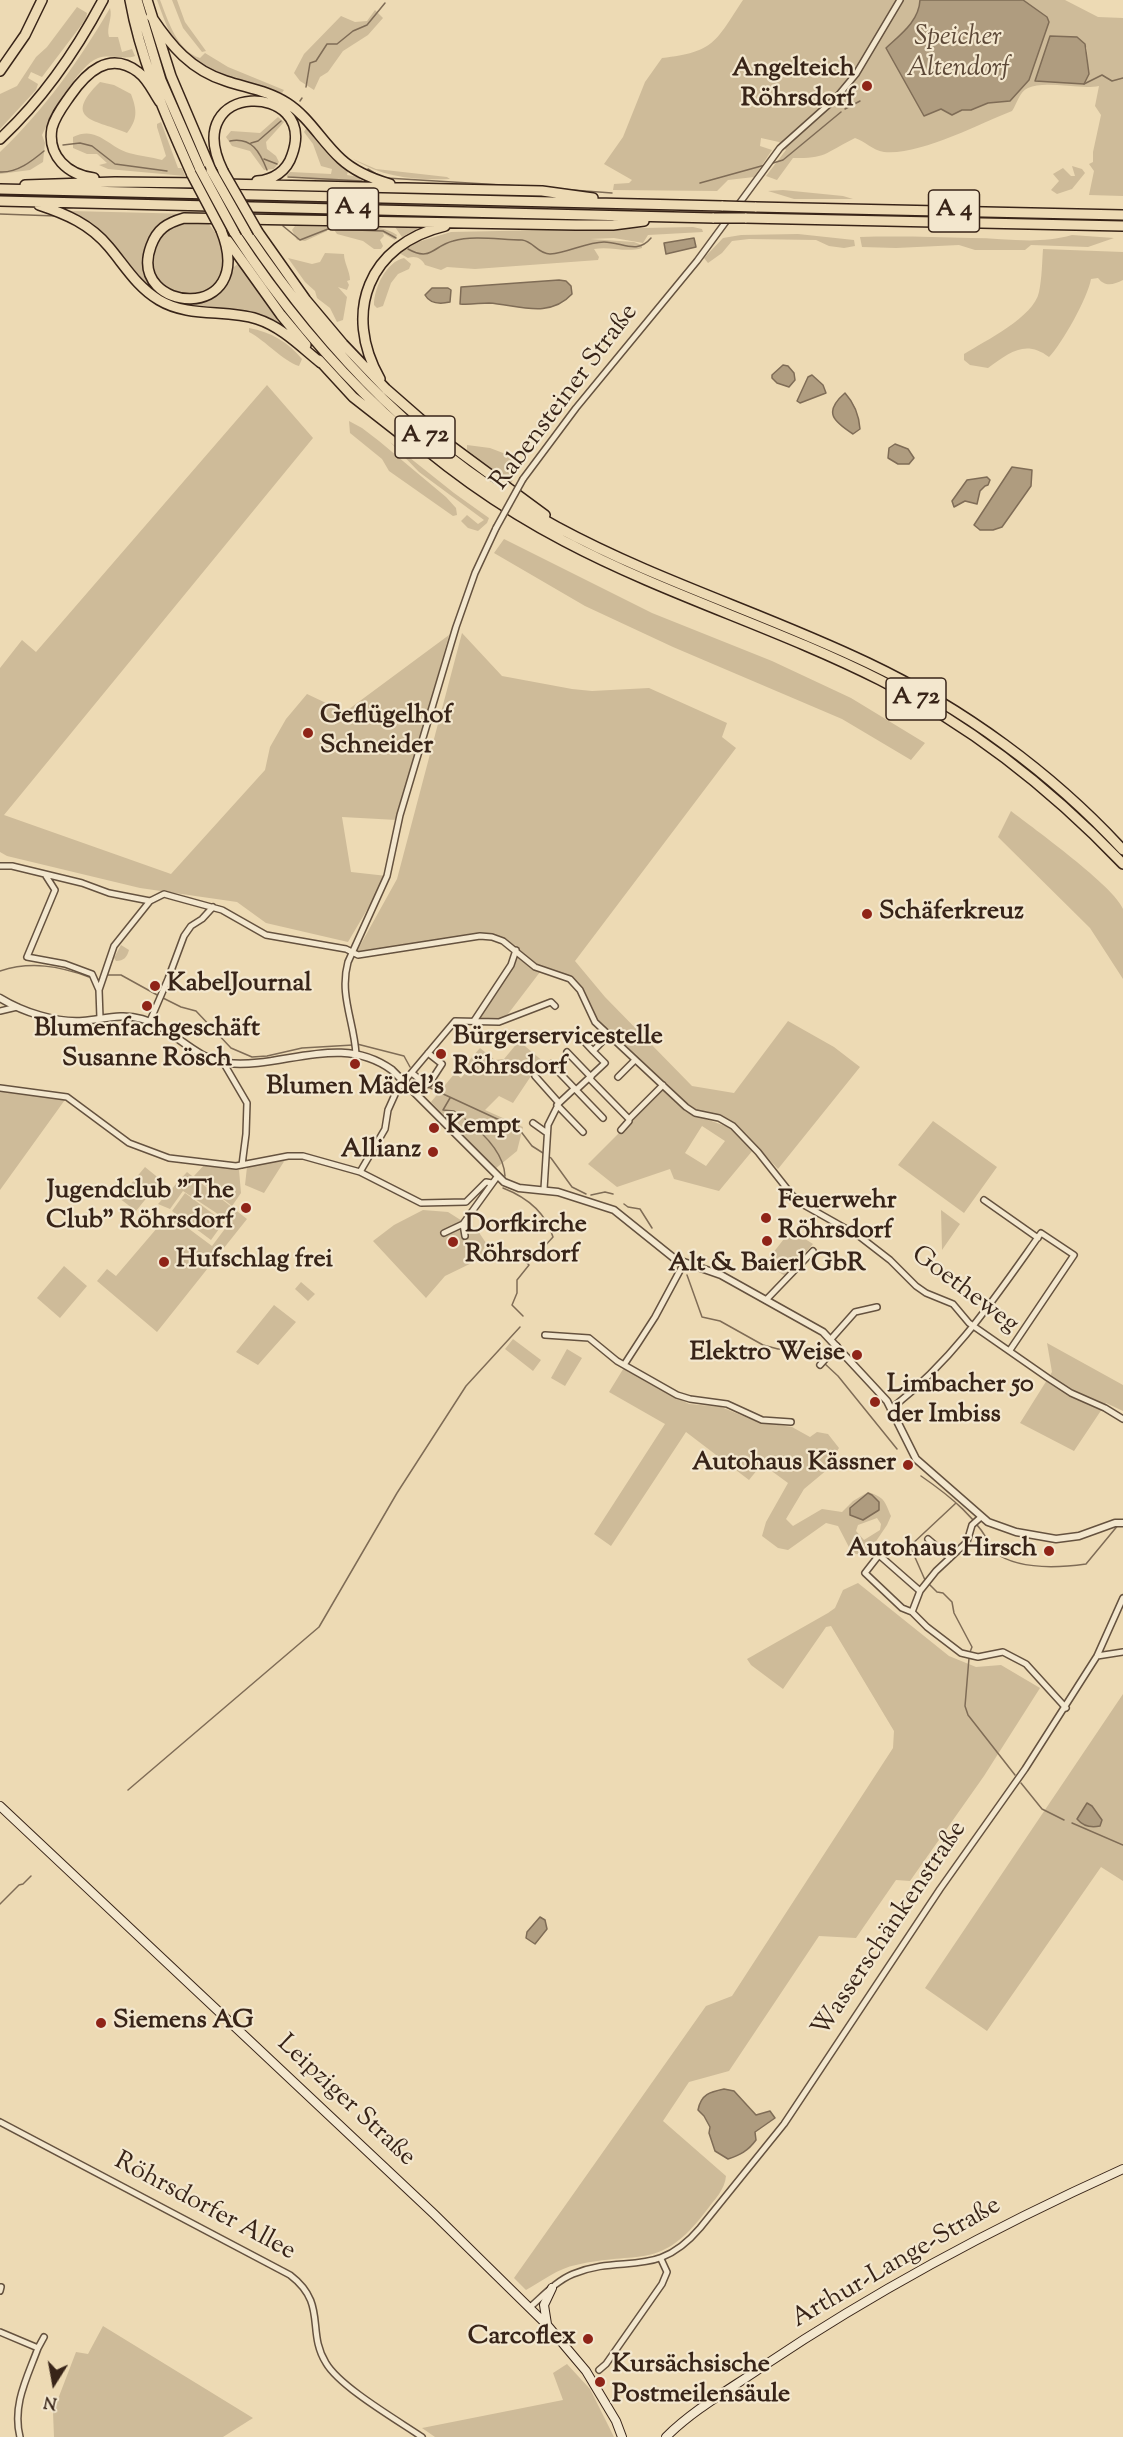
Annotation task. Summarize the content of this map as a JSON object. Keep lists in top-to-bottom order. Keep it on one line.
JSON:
{"streets":{"highway":["A 4","A 72"],"main road":["Leipziger Straße","Arthur-Lange-Straße"],"street":["Rabensteiner Straße","Goetheweg","Wasserschänkenstraße","Röhrsdorfer Allee"]},"crossings":[["Rabensteiner Straße","Goetheweg"],["Wasserschänkenstraße","Leipziger Straße"]],"water":["Speicher Altendorf"],"places":["Angelteich Röhrsdorf","Geflügelhof Schneider","Schäferkreuz","KabelJournal","Blumenfachgeschäft Susanne Rösch","Bürgerservicestelle Röhrsdorf","Blumen Mädel's","Kempt","Allianz","Jugendclub \"The Club\" Röhrsdorf","Feuerwehr Röhrsdorf","Alt & Baierl GbR","Dorfkirche Röhrsdorf","Hufschlag frei","Elektro Weise","Limbacher 50 der Imbiss","Autohaus Kässner","Autohaus Hirsch","Siemens AG","Carcoflex","Kursächsische Postmeilensäule"],"north":"bottom"}
